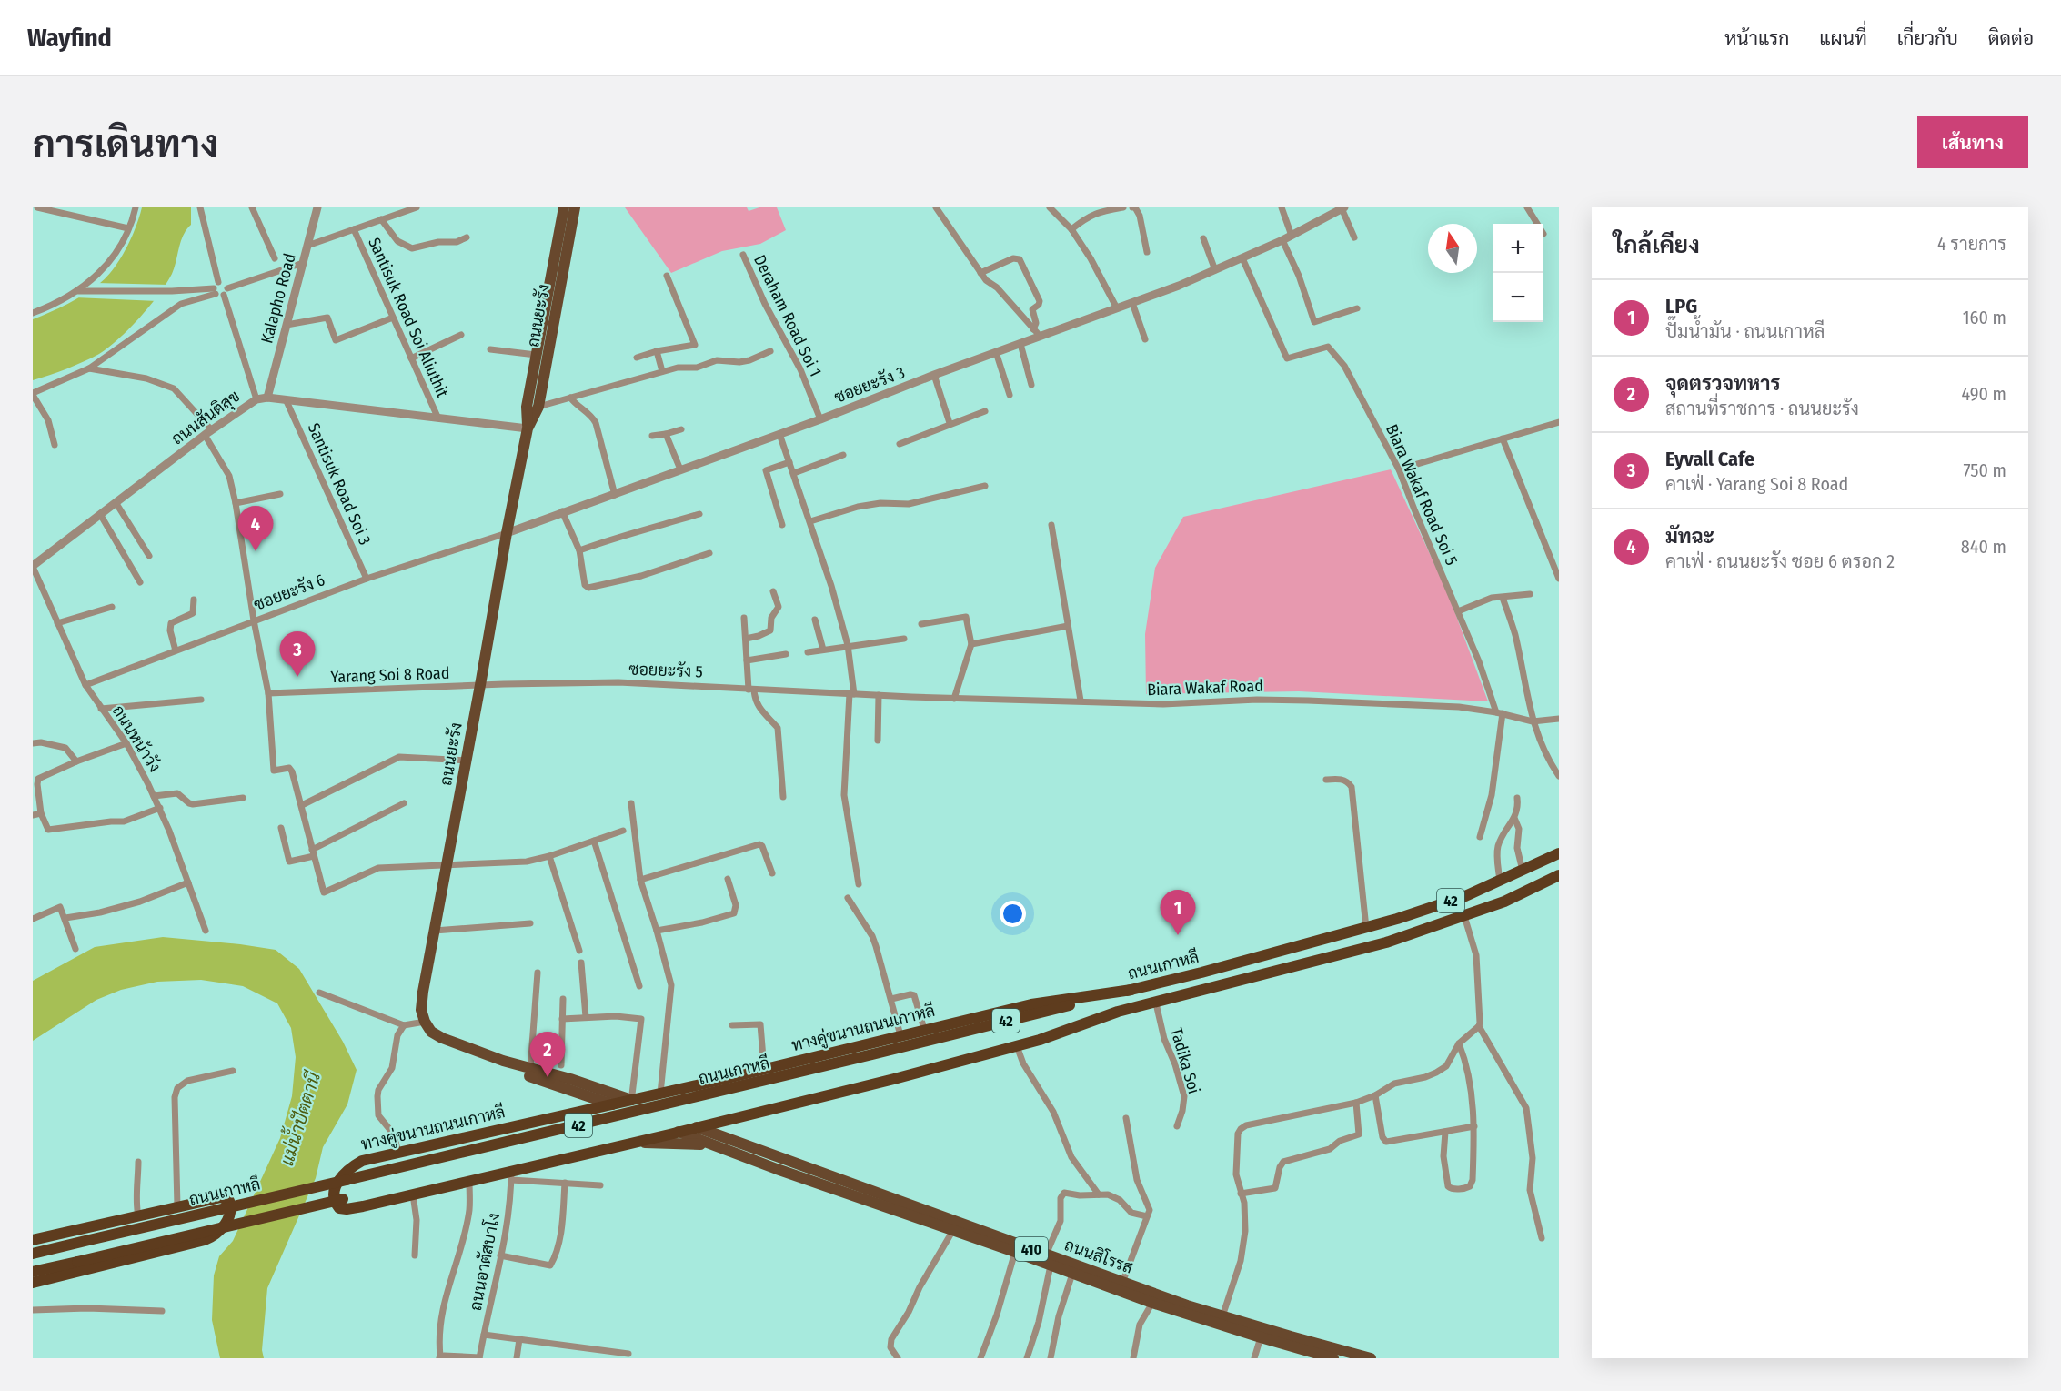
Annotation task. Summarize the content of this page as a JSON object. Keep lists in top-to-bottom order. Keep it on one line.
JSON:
{"streets":{"highway":["42","ถนนเกาหลี","ทางคู่ขนานถนนเกาหลี"],"main road":["ถนนยะรัง","410","ถนนสิโรรส"],"street":["Kalapho Road","Deraham Road Soi 1","Santisuk Road Soi Aliuthit","ซอยยะรัง 3","ถนนสันติสุข","Santisuk Road Soi 3","Biara Wakaf Road Soi 5","ซอยยะรัง 6","ซอยยะรัง 5","Yarang Soi 8 Road","Biara Wakaf Road","ถนนหน้าวัง","Tadika Soi","ถนนอาตัสบาโง"]},"crossings":[["Kalapho Road","ถนนสันติสุข"],["ถนนยะรัง","ซอยยะรัง 3"],["ถนนยะรัง","ถนนสันติสุข"],["ถนนยะรัง","ซอยยะรัง 6"],["ถนนยะรัง","ซอยยะรัง 5"],["ถนนยะรัง","Yarang Soi 8 Road"],["Deraham Road Soi 1","ซอยยะรัง 3"],["Santisuk Road Soi Aliuthit","ถนนสันติสุข"],["ซอยยะรัง 3","Biara Wakaf Road Soi 5"],["ซอยยะรัง 3","ซอยยะรัง 6"],["ถนนสันติสุข","Santisuk Road Soi 3"],["ถนนสันติสุข","ถนนหน้าวัง"],["Santisuk Road Soi 3","ซอยยะรัง 6"],["Biara Wakaf Road Soi 5","Biara Wakaf Road"],["ซอยยะรัง 6","ถนนหน้าวัง"],["ซอยยะรัง 5","Yarang Soi 8 Road"],["ซอยยะรัง 5","Biara Wakaf Road"],["ถนนเกาหลี","ทางคู่ขนานถนนเกาหลี"],["ถนนเกาหลี","Tadika Soi"],["ทางคู่ขนานถนนเกาหลี","ถนนสิโรรส"],["ทางคู่ขนานถนนเกาหลี","ถนนอาตัสบาโง"]],"water":["แม่น้ำปัตตานี"],"north":"top","page":{"header":"Wayfind","nav":["หน้าแรก","แผนที่","เกี่ยวกับ","ติดต่อ"],"buttons":"เส้นทาง","title":"การเดินทาง","heading":["ใกล้เคียง","4 รายการ"],"map_buttons":["+","−"],"list":[{"mark":"1","name":"LPG","note":"ปั๊มน้ำมัน · ถนนเกาหลี","value":"160 m"},{"mark":"2","name":"จุดตรวจทหาร","note":"สถานที่ราชการ · ถนนยะรัง","value":"490 m"},{"mark":"3","name":"Eyvall Cafe","note":"คาเฟ่ · Yarang Soi 8 Road","value":"750 m"},{"mark":"4","name":"มัทฉะ","note":"คาเฟ่ · ถนนยะรัง ซอย 6 ตรอก 2","value":"840 m"}],"pins":["4","3","1","2"]}}
